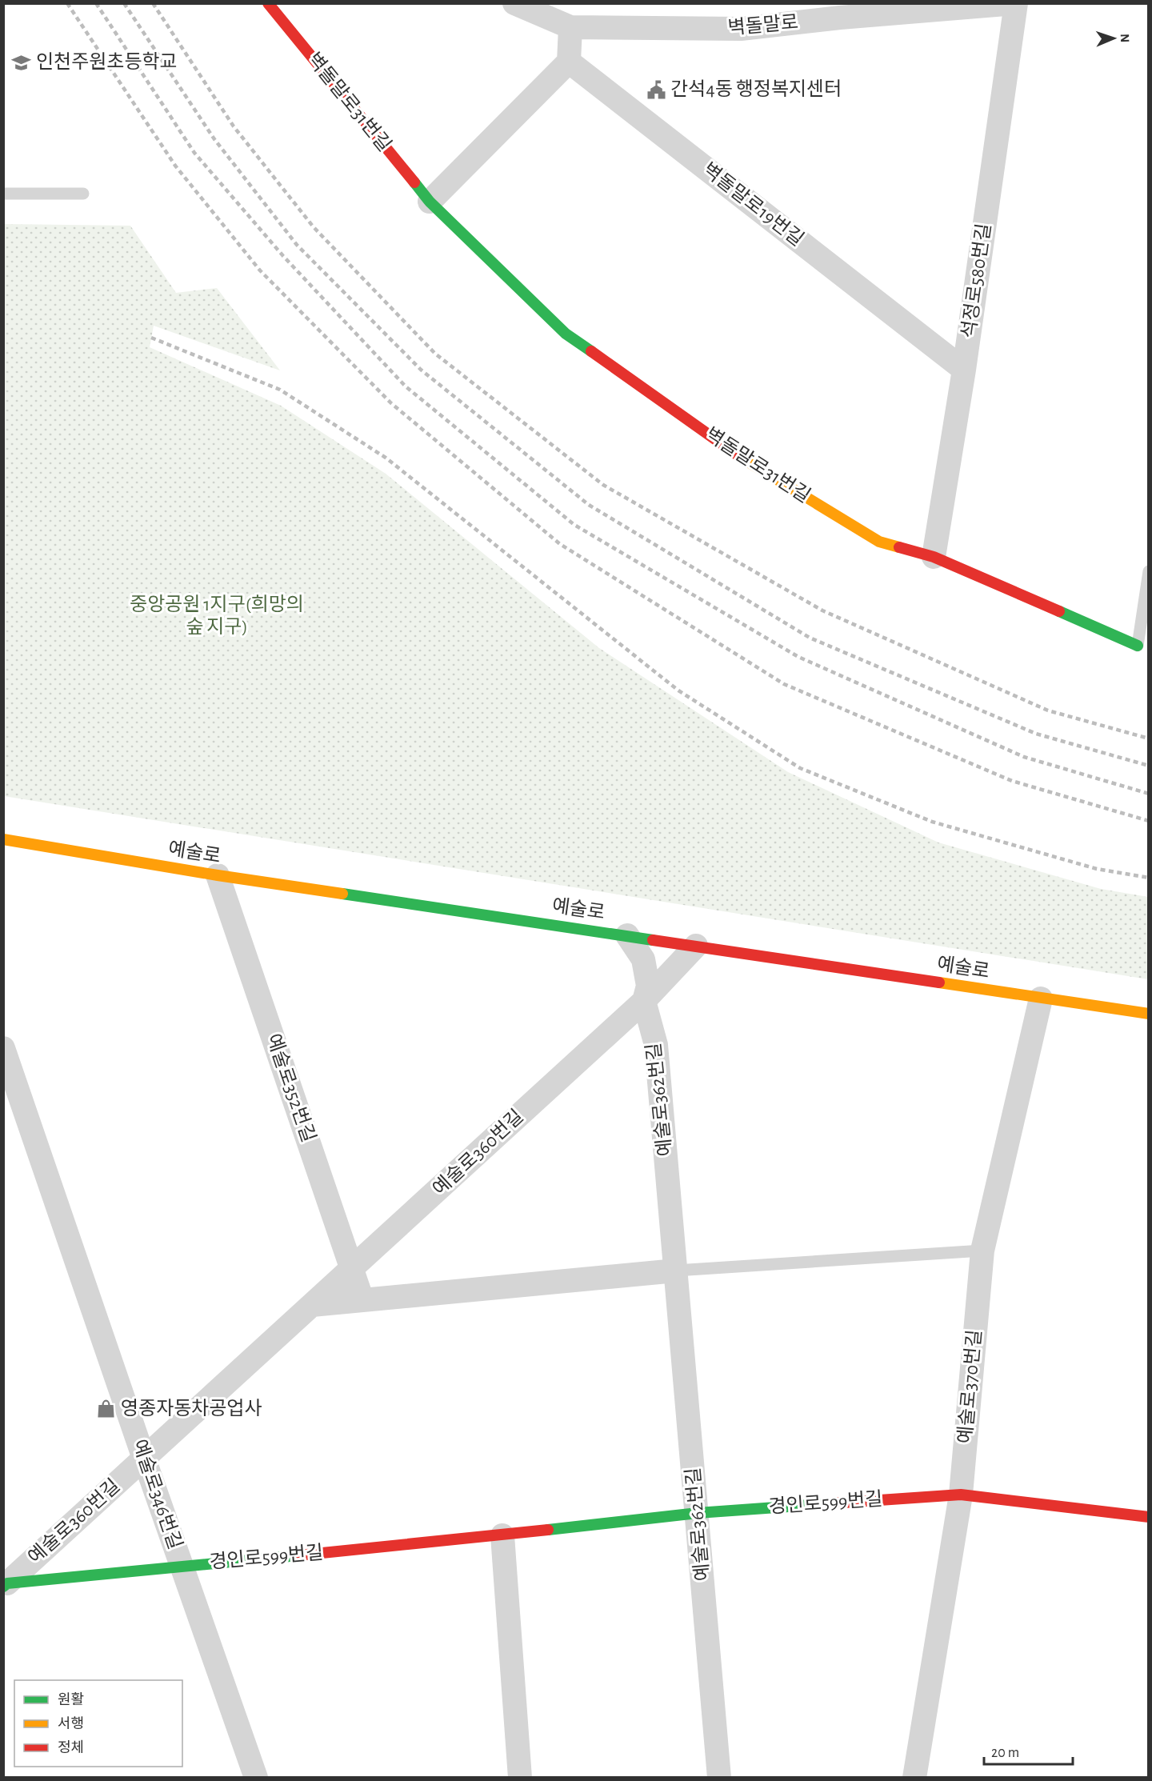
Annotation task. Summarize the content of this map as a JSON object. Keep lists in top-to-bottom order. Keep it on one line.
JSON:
{"streets":{"street":["벽돌말로","벽돌말로31번길","벽돌말로19번길","석정로580번길","예술로","예술로352번길","예술로362번길","예술로360번길","예술로370번길","예술로346번길","경인로599번길"]},"crossings":[["벽돌말로","석정로580번길"],["벽돌말로31번길","석정로580번길"],["벽돌말로19번길","석정로580번길"],["예술로","예술로352번길"],["예술로","예술로362번길"],["예술로","예술로360번길"],["예술로","예술로370번길"],["예술로352번길","예술로360번길"],["예술로362번길","예술로360번길"],["예술로362번길","경인로599번길"],["예술로360번길","예술로346번길"],["예술로360번길","경인로599번길"],["예술로370번길","경인로599번길"],["예술로346번길","경인로599번길"]],"parks":["중앙공원 1지구(희망의 숲 지구)"],"places":{"school or university":["인천주원초등학교"],"public building":["간석4동 행정복지센터"],"shop":["영종자동차공업사"]},"legend":["원활","서행","정체"],"scale_bar":"20 m","north":"right"}
